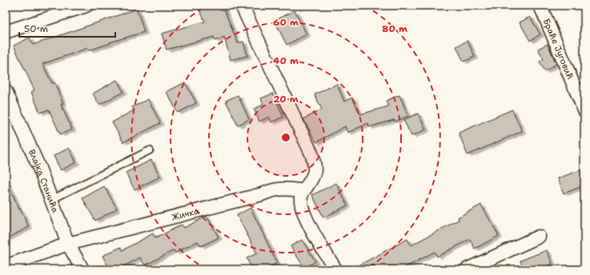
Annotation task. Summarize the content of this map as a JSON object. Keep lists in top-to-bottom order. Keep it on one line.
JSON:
{"streets":{"street":["Браће Југовић","Влајка Станића","Жичка"]},"crossings":[["Влајка Станића","Жичка"]],"scale_bar":"50 m","rings":["60 m","80 m","40 m","20 m"]}
